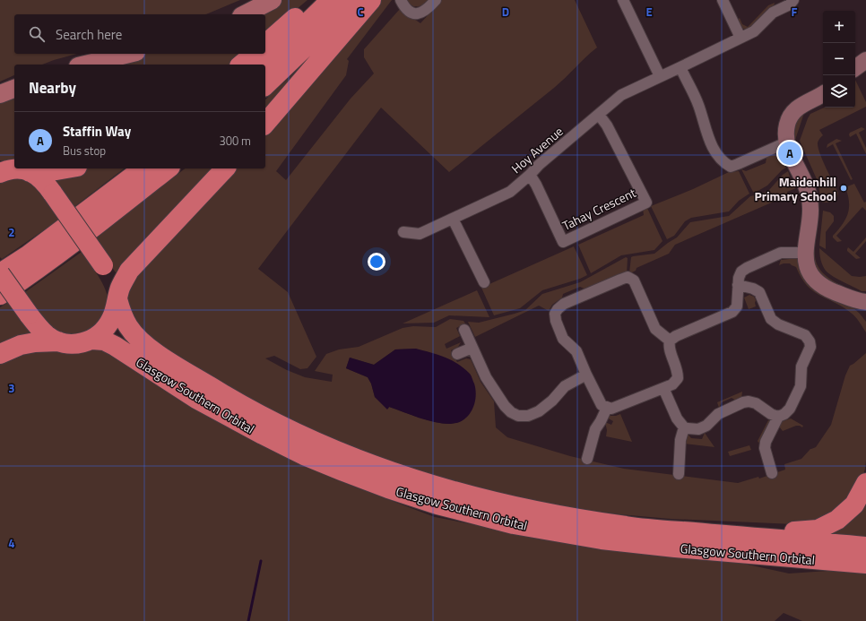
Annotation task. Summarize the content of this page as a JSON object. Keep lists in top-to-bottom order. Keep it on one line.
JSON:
{"streets":{"highway":["Glasgow Southern Orbital"],"street":["Hoy Avenue","Tahay Crescent"]},"crossings":[["Hoy Avenue","Tahay Crescent"]],"places":["Maidenhill Primary School"],"page":{"map_buttons":["+","−"],"search":"Search here","heading":"Nearby","list":[{"mark":"A","name":"Staffin Way","note":"Bus stop","value":"300 m"}],"pins":"A"},"grid":{"columns":["C","D","E","F"],"rows":["2","3","4"]}}
